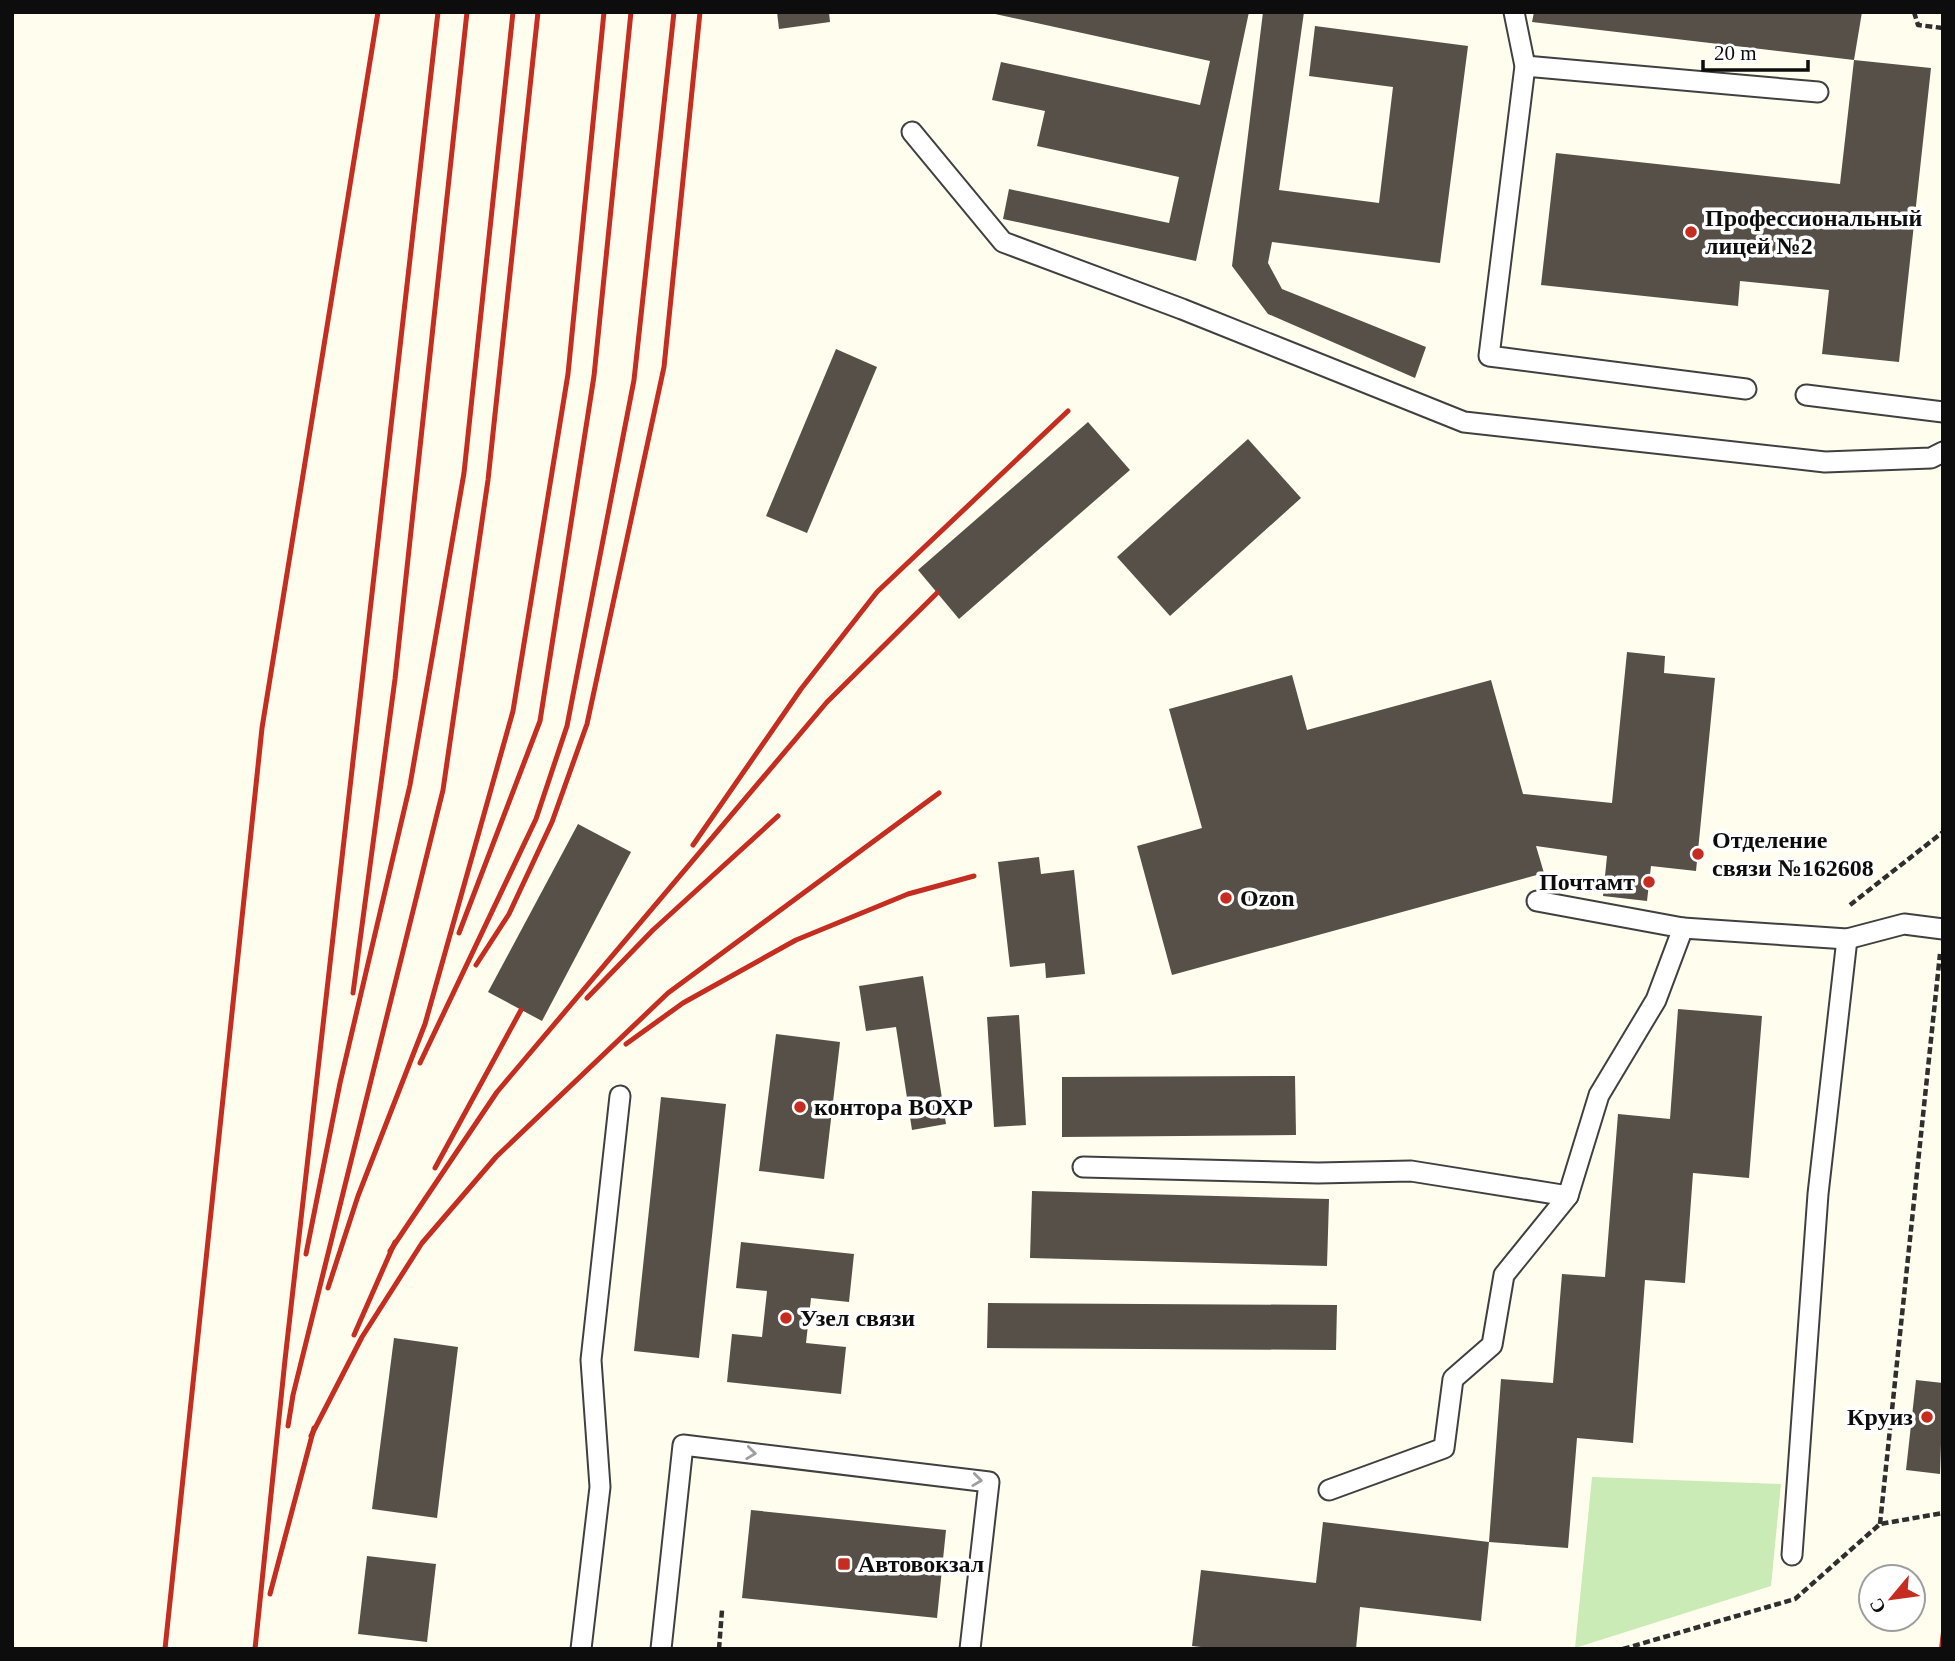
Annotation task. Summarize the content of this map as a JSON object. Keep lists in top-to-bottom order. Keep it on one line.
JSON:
{"places":{"other":["Профессиональный лицей №2","Отделение связи №162608","Почтамт","Ozon","контора ВОХР","Узел связи","Круиз"],"transit":["Автовокзал"]},"scale_bar":"20 m","north":"bottom left"}
